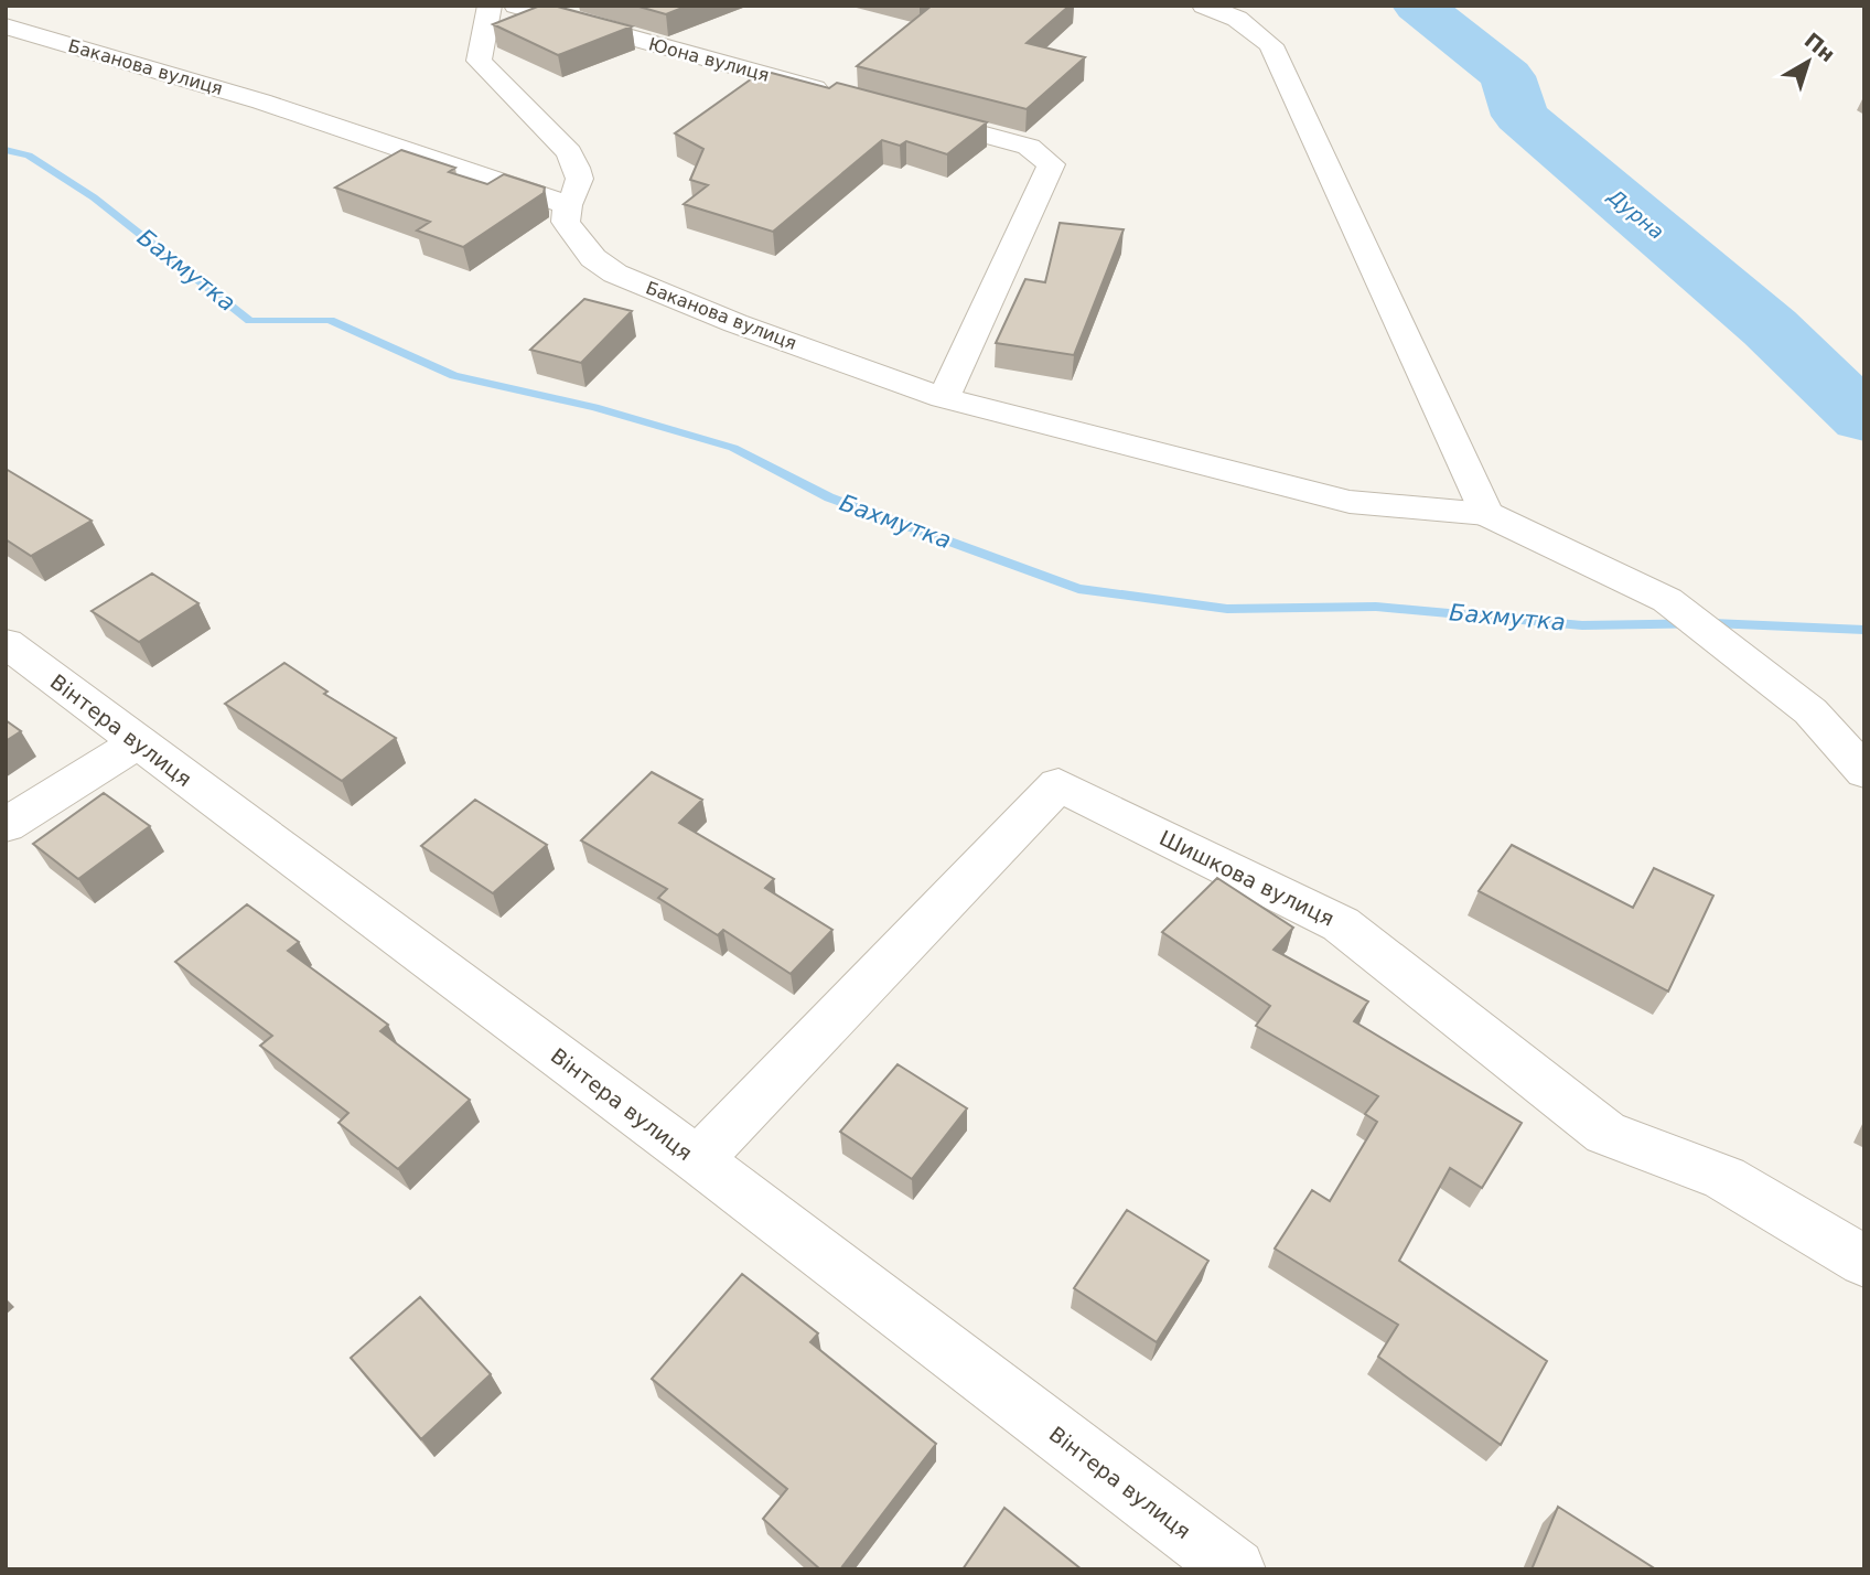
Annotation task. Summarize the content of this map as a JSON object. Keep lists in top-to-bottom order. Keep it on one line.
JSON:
{"streets":{"street":["Юона вулиця","Баканова вулиця","Вінтера вулиця","Шишкова вулиця"]},"crossings":[["Вінтера вулиця","Шишкова вулиця"]],"water":["Дурна","Бахмутка"],"north":"top right"}
